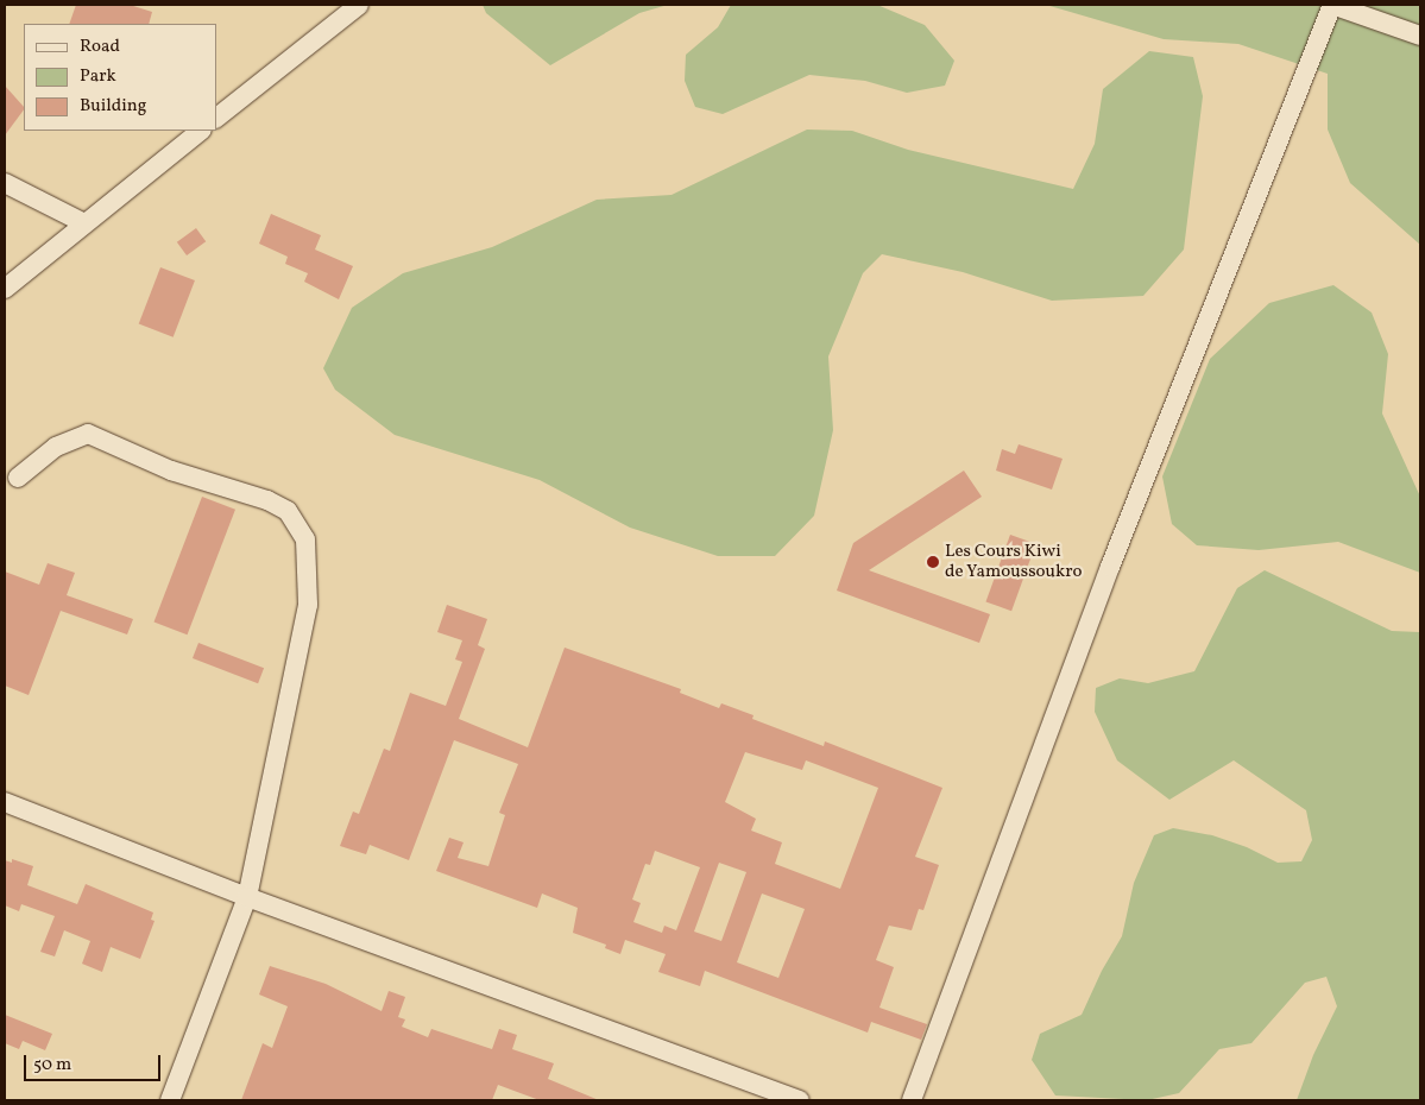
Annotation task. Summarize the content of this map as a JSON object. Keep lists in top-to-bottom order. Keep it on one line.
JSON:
{"places":["Les Cours Kiwi de Yamoussoukro"],"legend":["Road","Park","Building"],"scale_bar":"50 m"}
